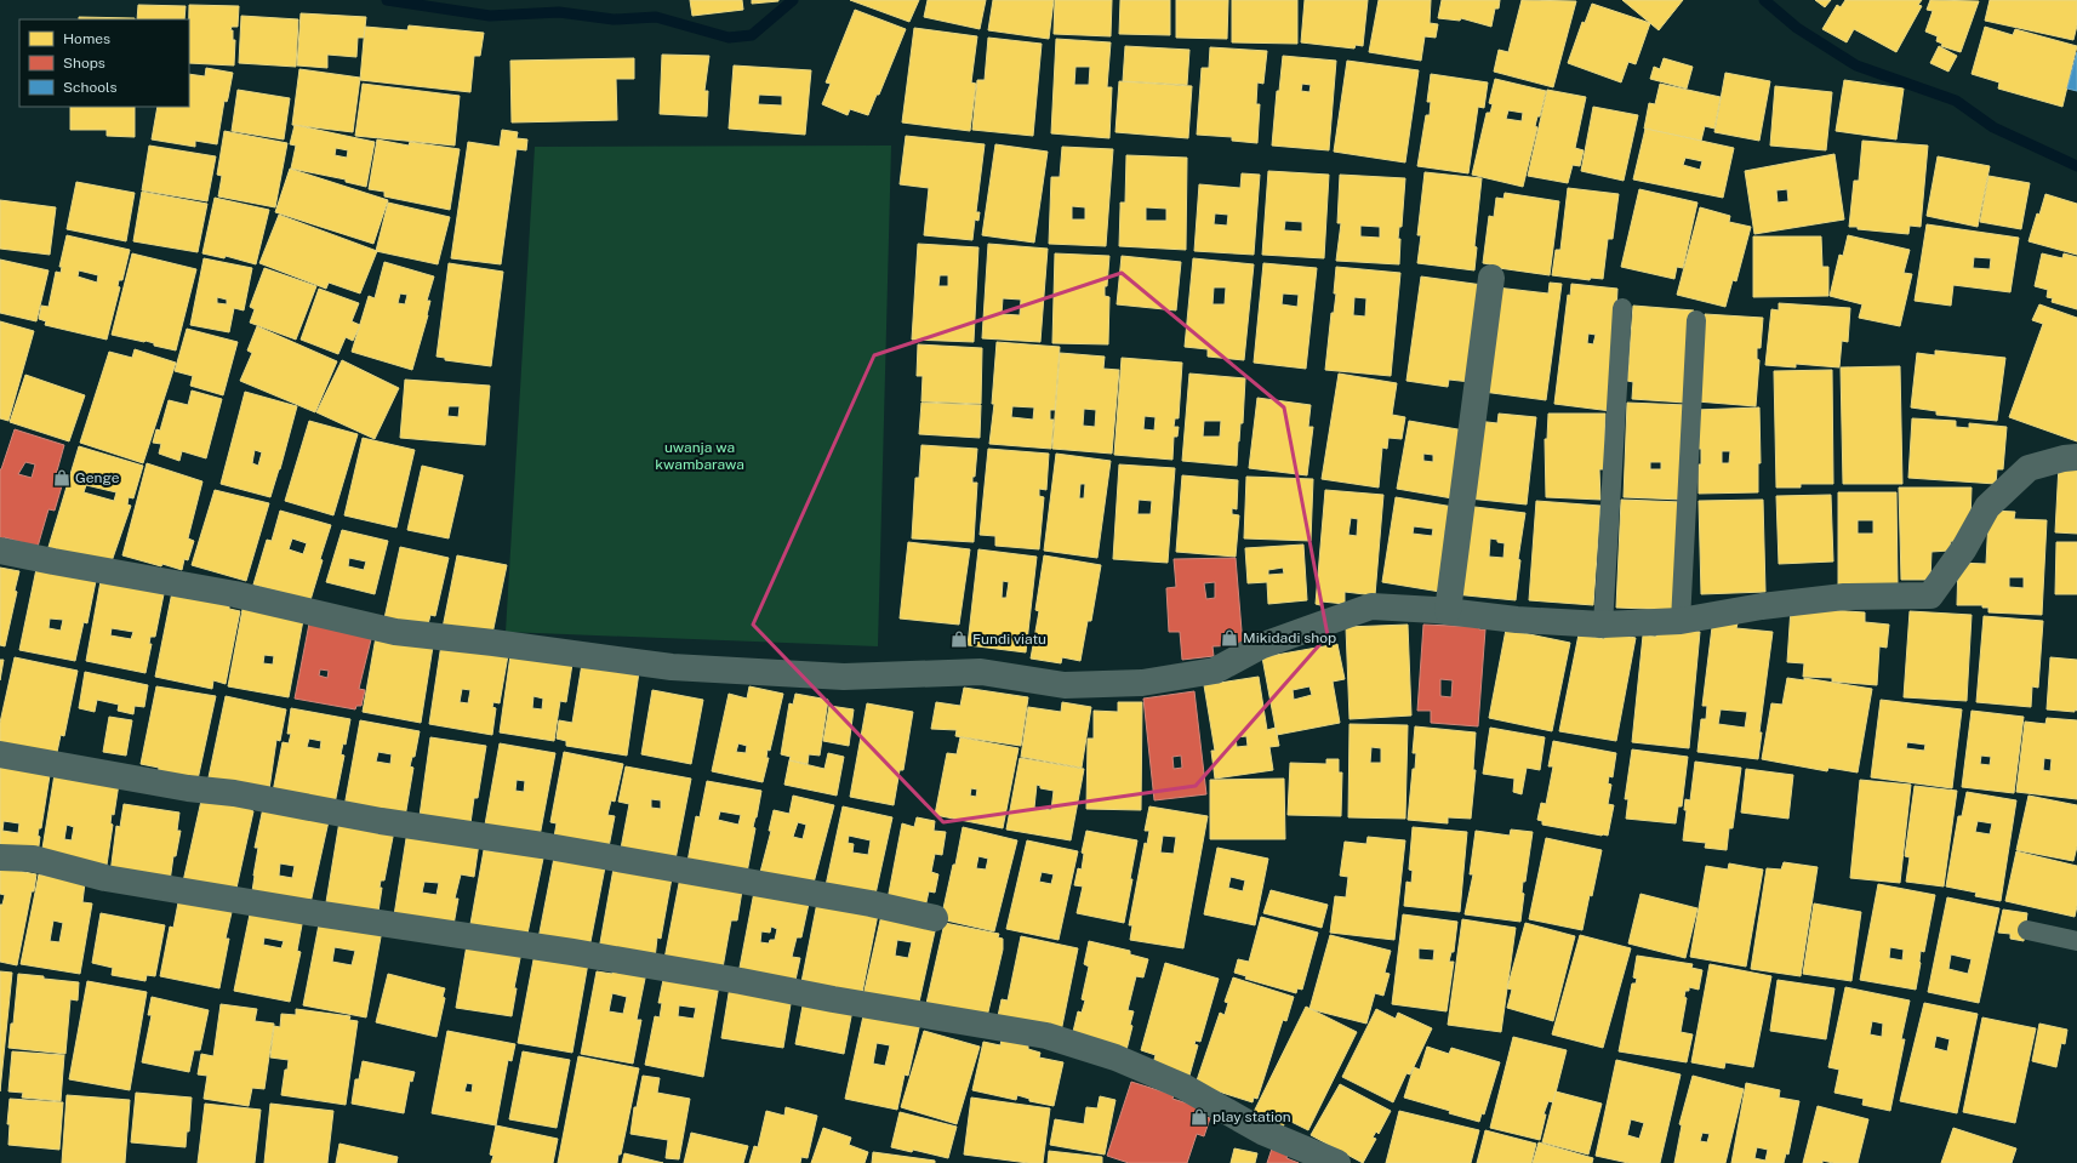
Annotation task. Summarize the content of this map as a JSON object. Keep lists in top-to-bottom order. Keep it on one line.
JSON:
{"parks":["uwanja wa kwambarawa"],"places":{"shop":["Genge","Mikidadi shop","Fundi viatu","play station"]},"legend":["Homes","Shops","Schools"]}
